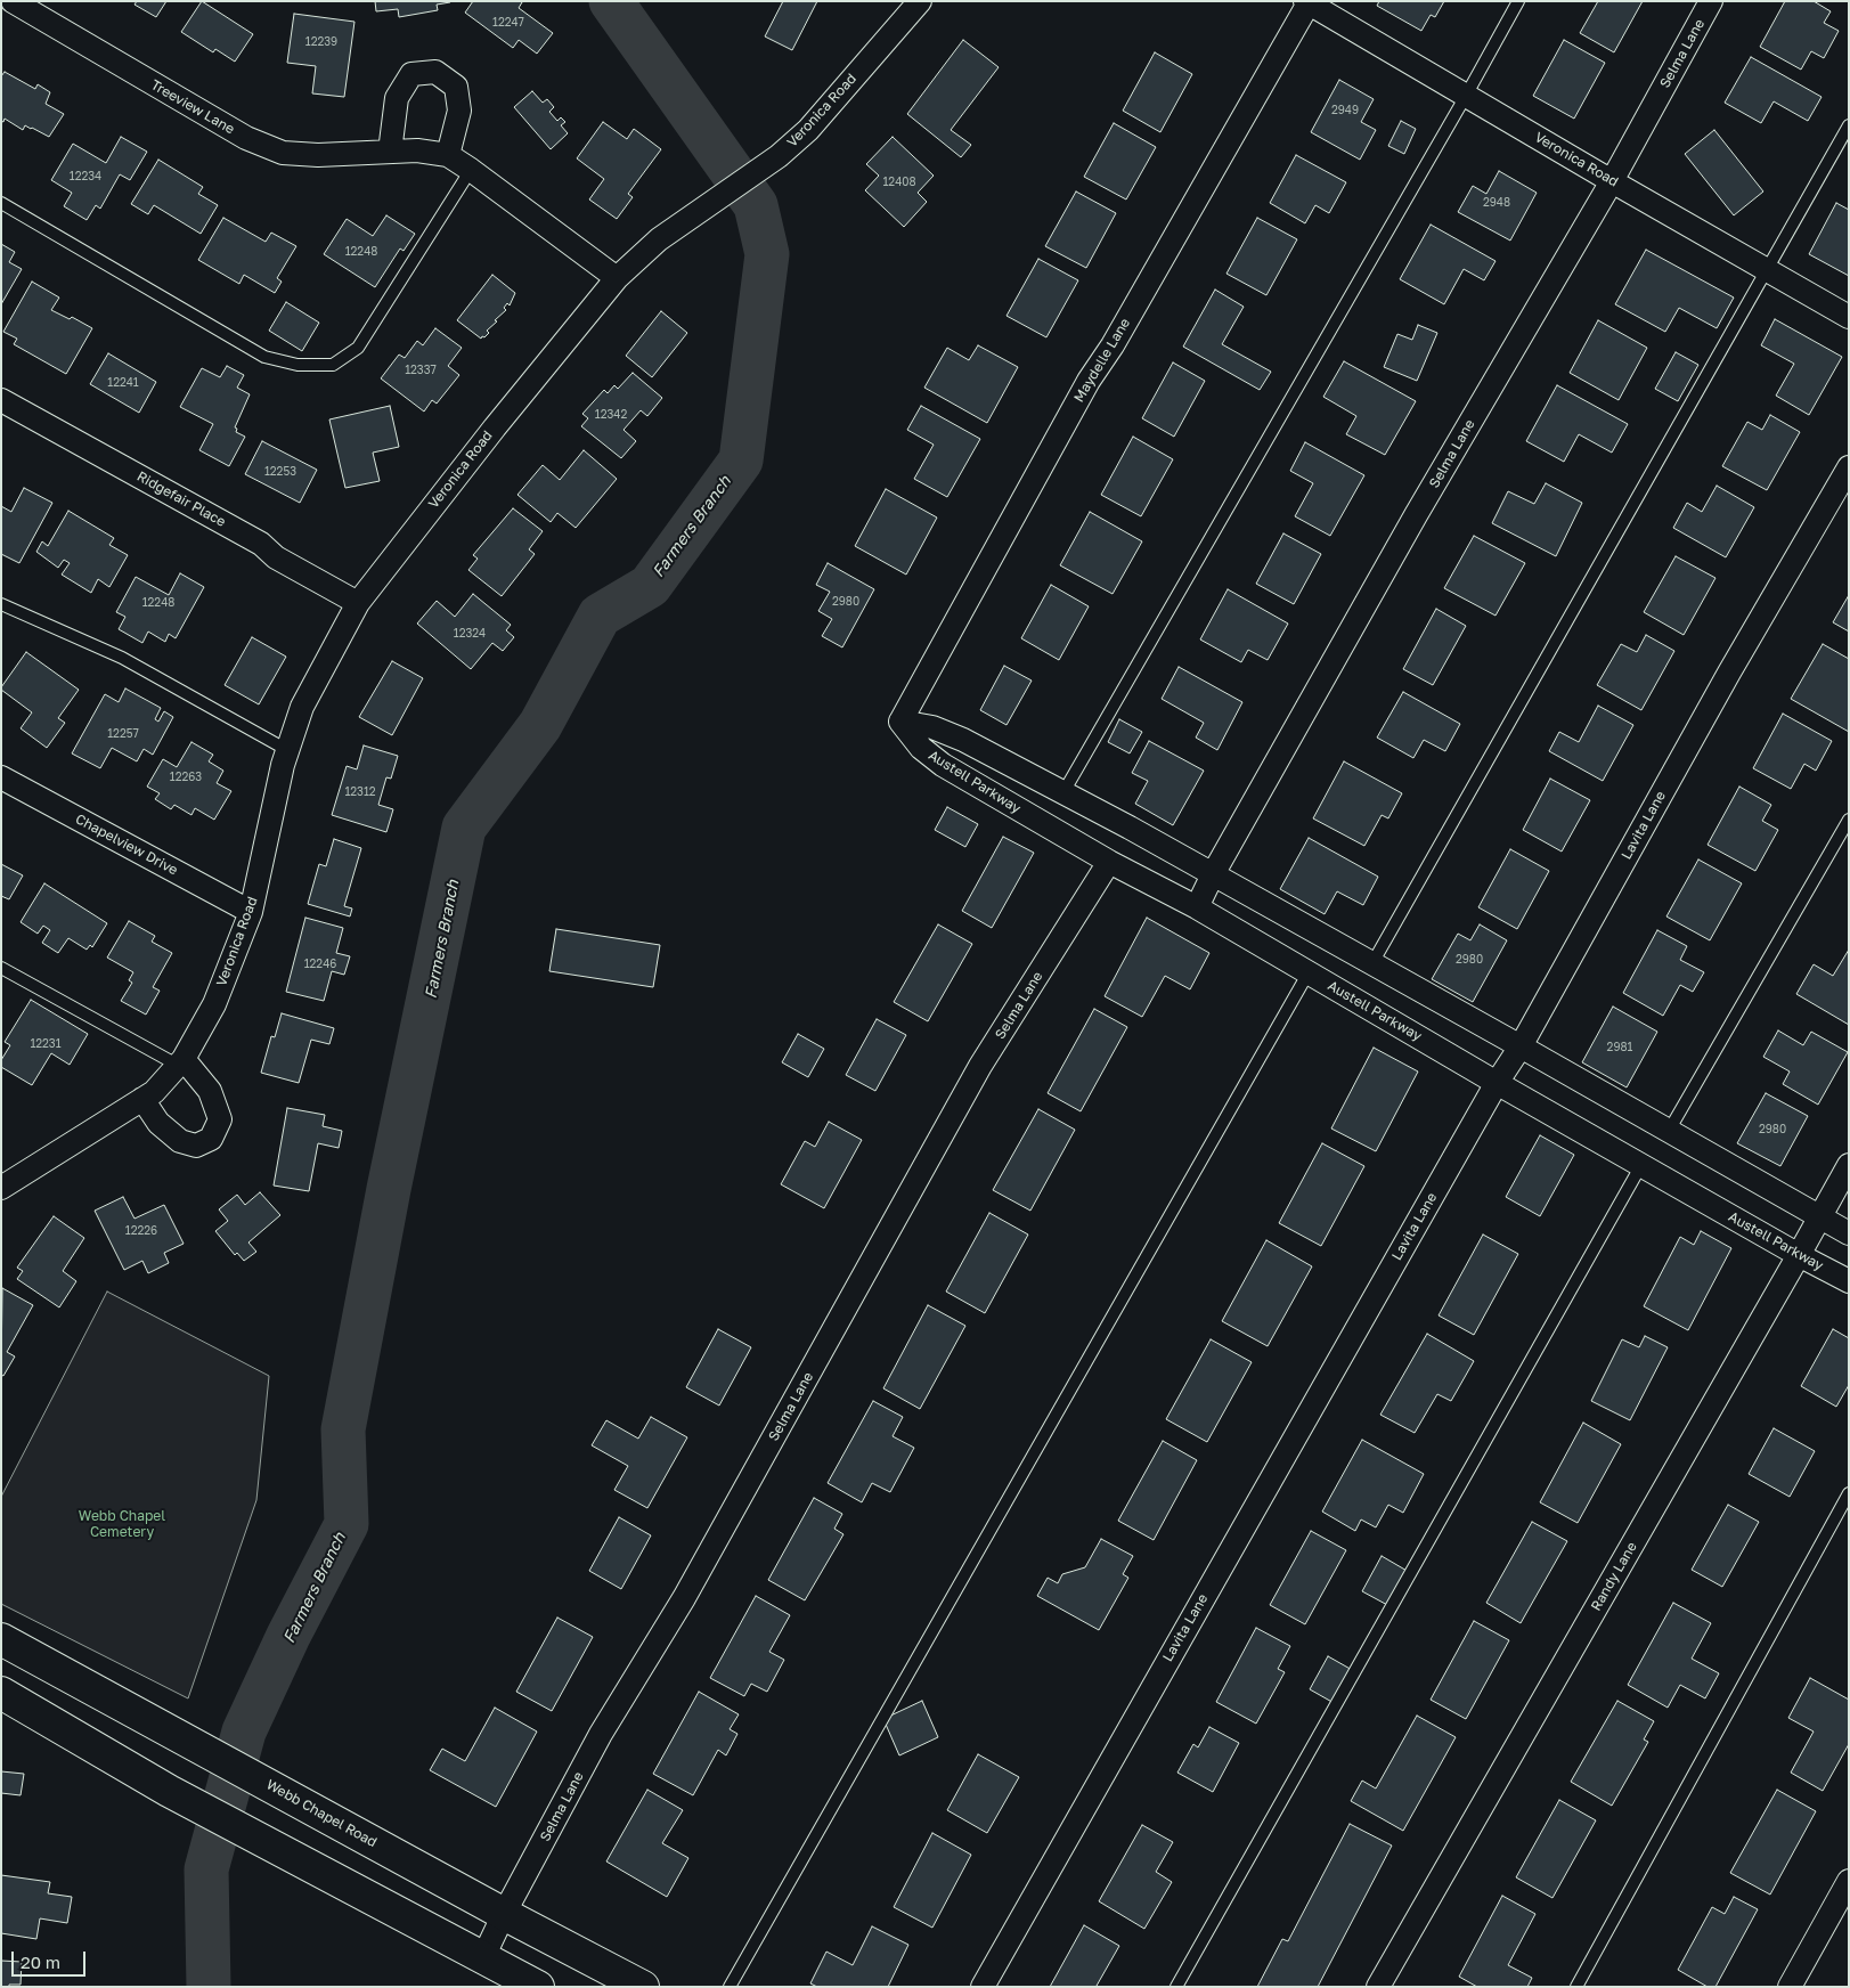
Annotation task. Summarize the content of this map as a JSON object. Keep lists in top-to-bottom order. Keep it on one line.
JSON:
{"streets":{"main road":["Webb Chapel Road"],"street":["Selma Lane","Treeview Lane","Veronica Road","Maydelle Lane","Ridgefair Place","Austell Parkway","Lavita Lane","Chapelview Drive","Randy Lane"]},"crossings":[["Selma Lane","Veronica Road"],["Selma Lane","Austell Parkway"],["Selma Lane","Webb Chapel Road"],["Treeview Lane","Veronica Road"],["Veronica Road","Maydelle Lane"],["Veronica Road","Ridgefair Place"],["Veronica Road","Chapelview Drive"],["Maydelle Lane","Austell Parkway"],["Austell Parkway","Lavita Lane"],["Austell Parkway","Randy Lane"]],"water":["Farmers Branch"],"parks":["Webb Chapel Cemetery"],"house_numbers":["12247","12239","2949","12234","12408","2948","12248","12337","12241","12342","12253","2980","12248","12324","12257","12263","12312","2980","12246","12231","2981","2980","12226"],"scale_bar":"20 m"}
